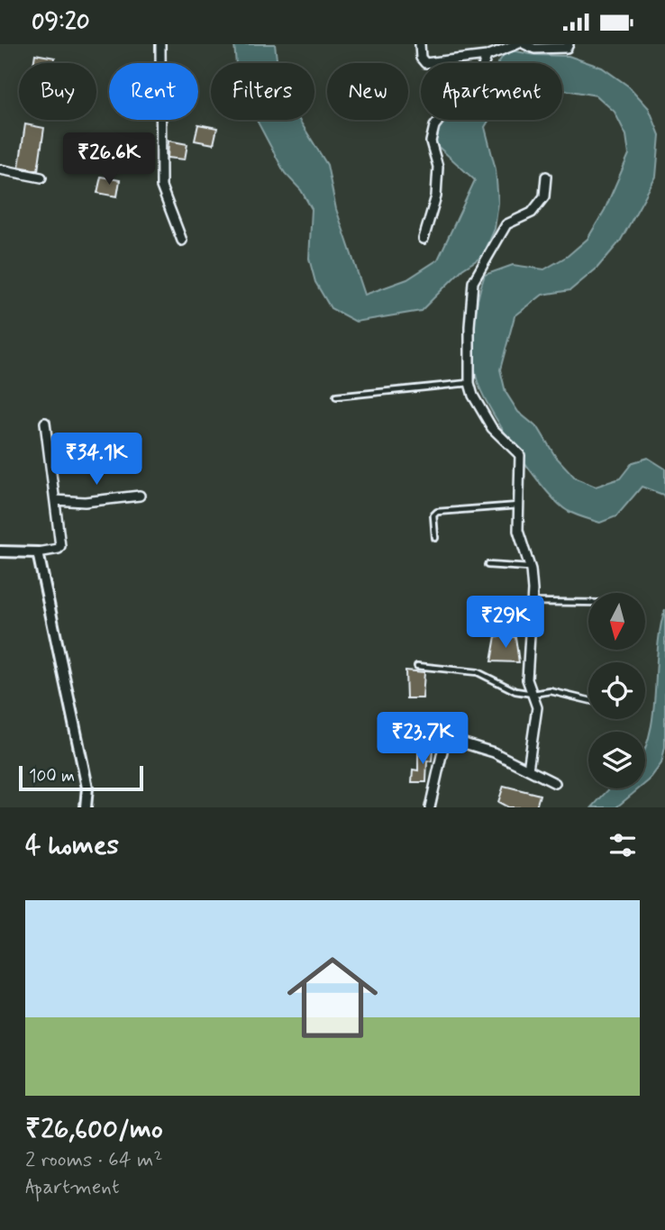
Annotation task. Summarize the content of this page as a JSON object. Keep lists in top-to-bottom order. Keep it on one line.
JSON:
{"scale_bar":"100 m","north":"bottom","page":{"status":"09:20","chip":["Buy","Rent","Filters","New","Apartment"],"price":["₹26.6K","₹34.1K","₹29K","₹23.7K"],"scale":"100 m","heading":"4 homes","list":[{"name":"₹26,600/mo","note":"2 rooms · 64 m² · Apartment"}]}}
